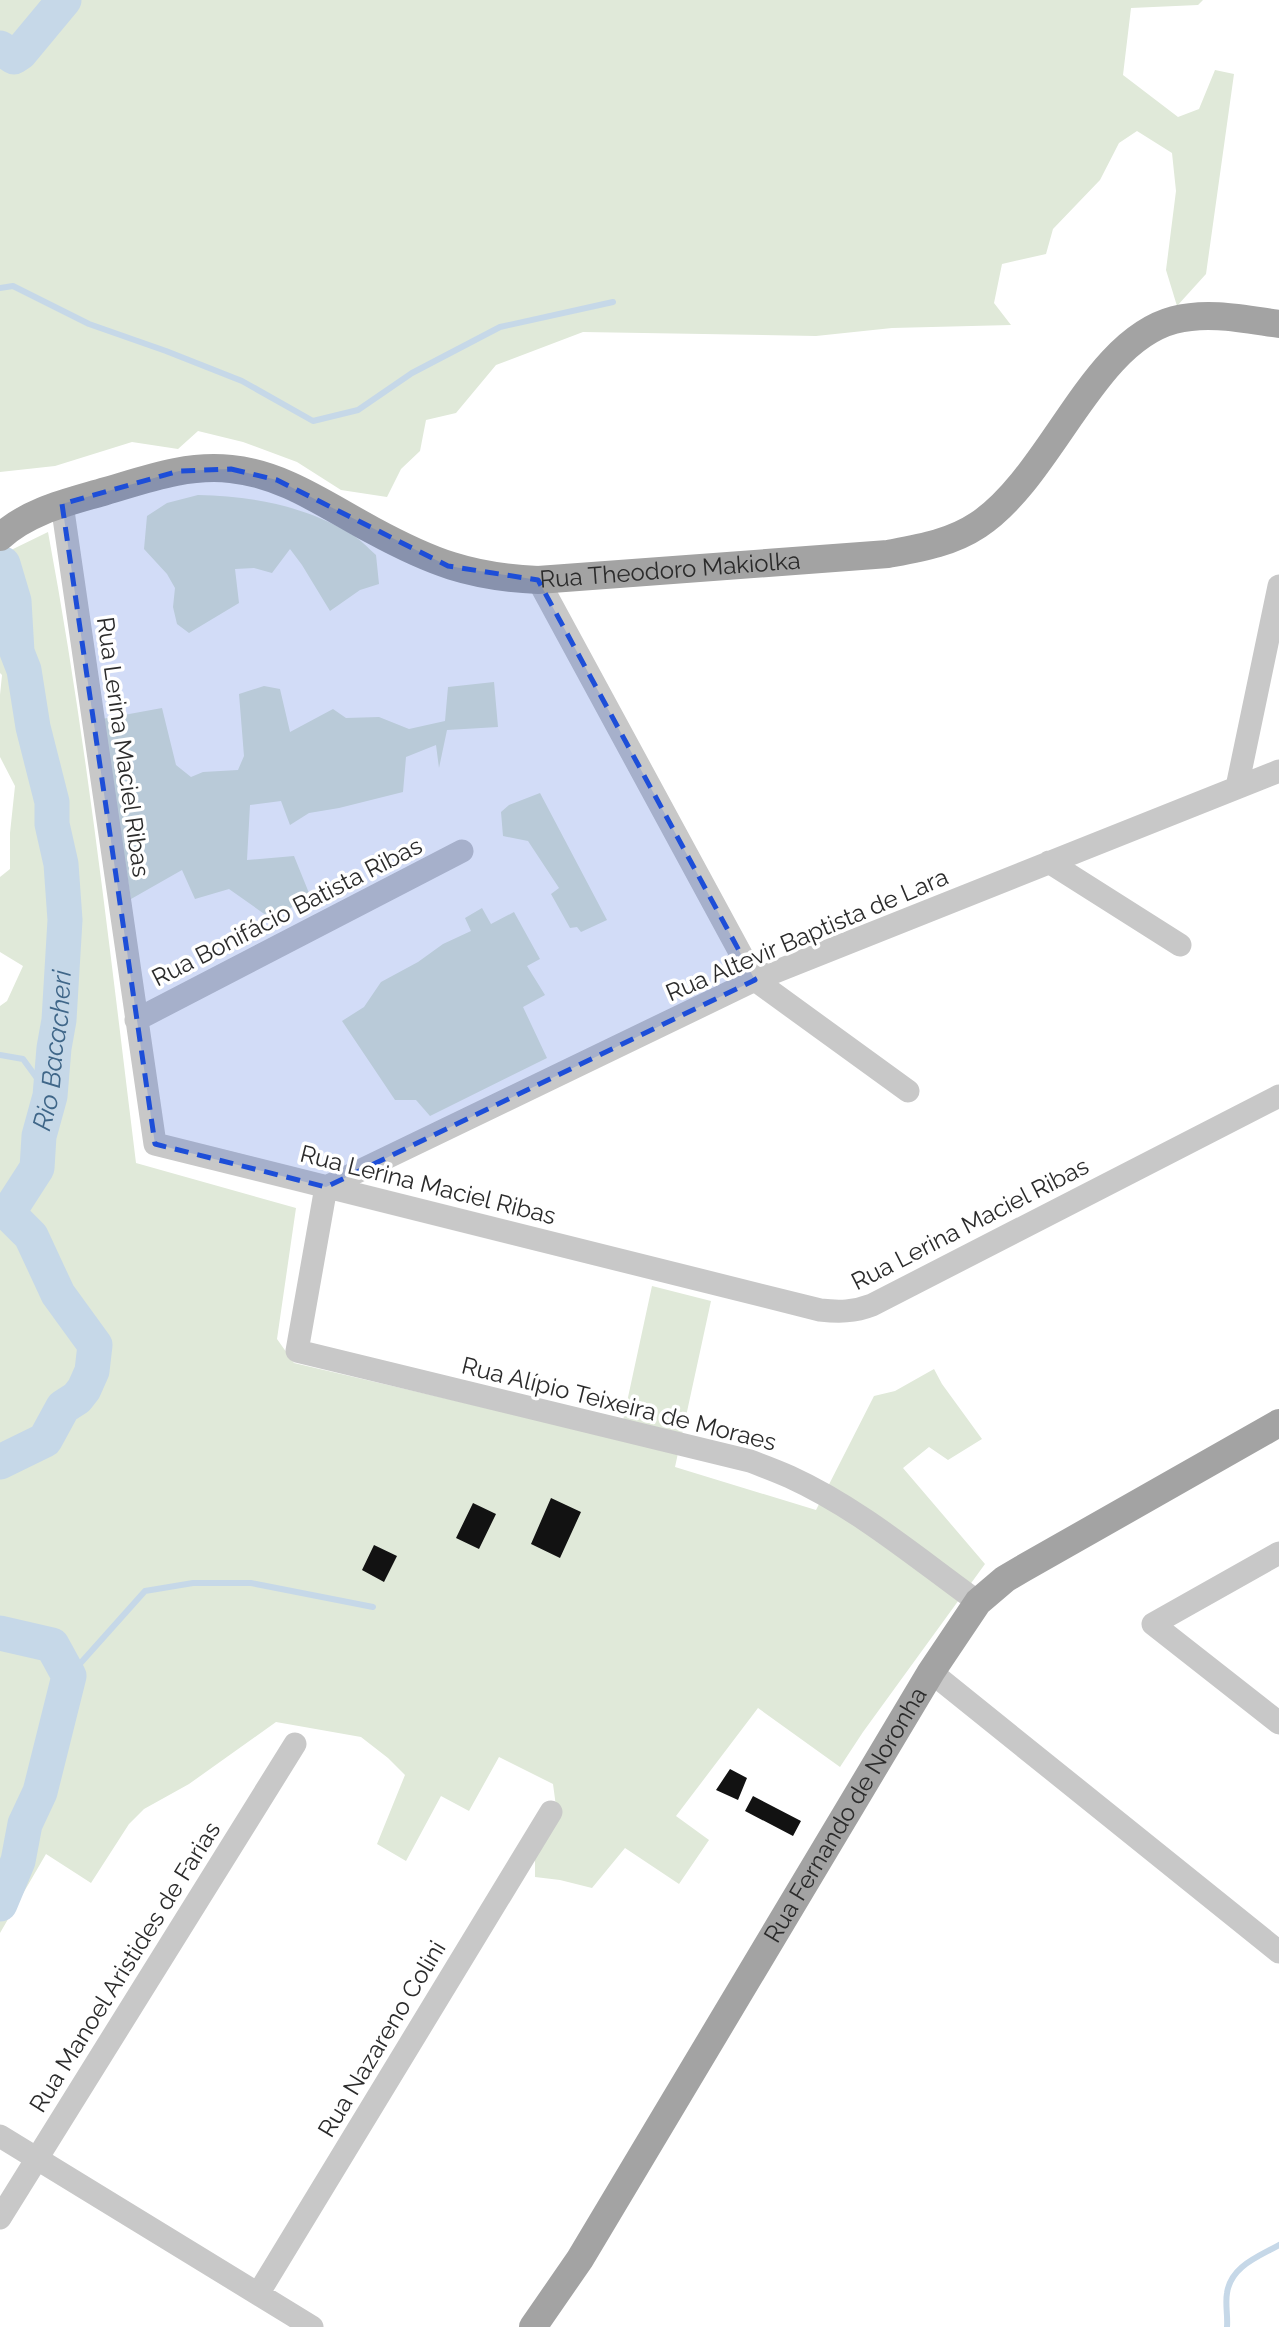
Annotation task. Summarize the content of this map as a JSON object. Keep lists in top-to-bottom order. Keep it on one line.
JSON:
{"streets":{"main road":["Rua Theodoro Makiolka","Rua Fernando de Noronha"],"street":["Rua Lerina Maciel Ribas","Rua Bonifácio Batista Ribas","Rua Altevir Baptista de Lara","Rua Alípio Teixeira de Moraes","Rua Manoel Aristides de Farias","Rua Nazareno Colini"]},"crossings":[["Rua Theodoro Makiolka","Rua Lerina Maciel Ribas"],["Rua Lerina Maciel Ribas","Rua Bonifácio Batista Ribas"],["Rua Lerina Maciel Ribas","Rua Altevir Baptista de Lara"],["Rua Lerina Maciel Ribas","Rua Alípio Teixeira de Moraes"],["Rua Altevir Baptista de Lara","Rua Alípio Teixeira de Moraes"],["Rua Alípio Teixeira de Moraes","Rua Fernando de Noronha"]],"water":["Rio Bacacheri"]}
